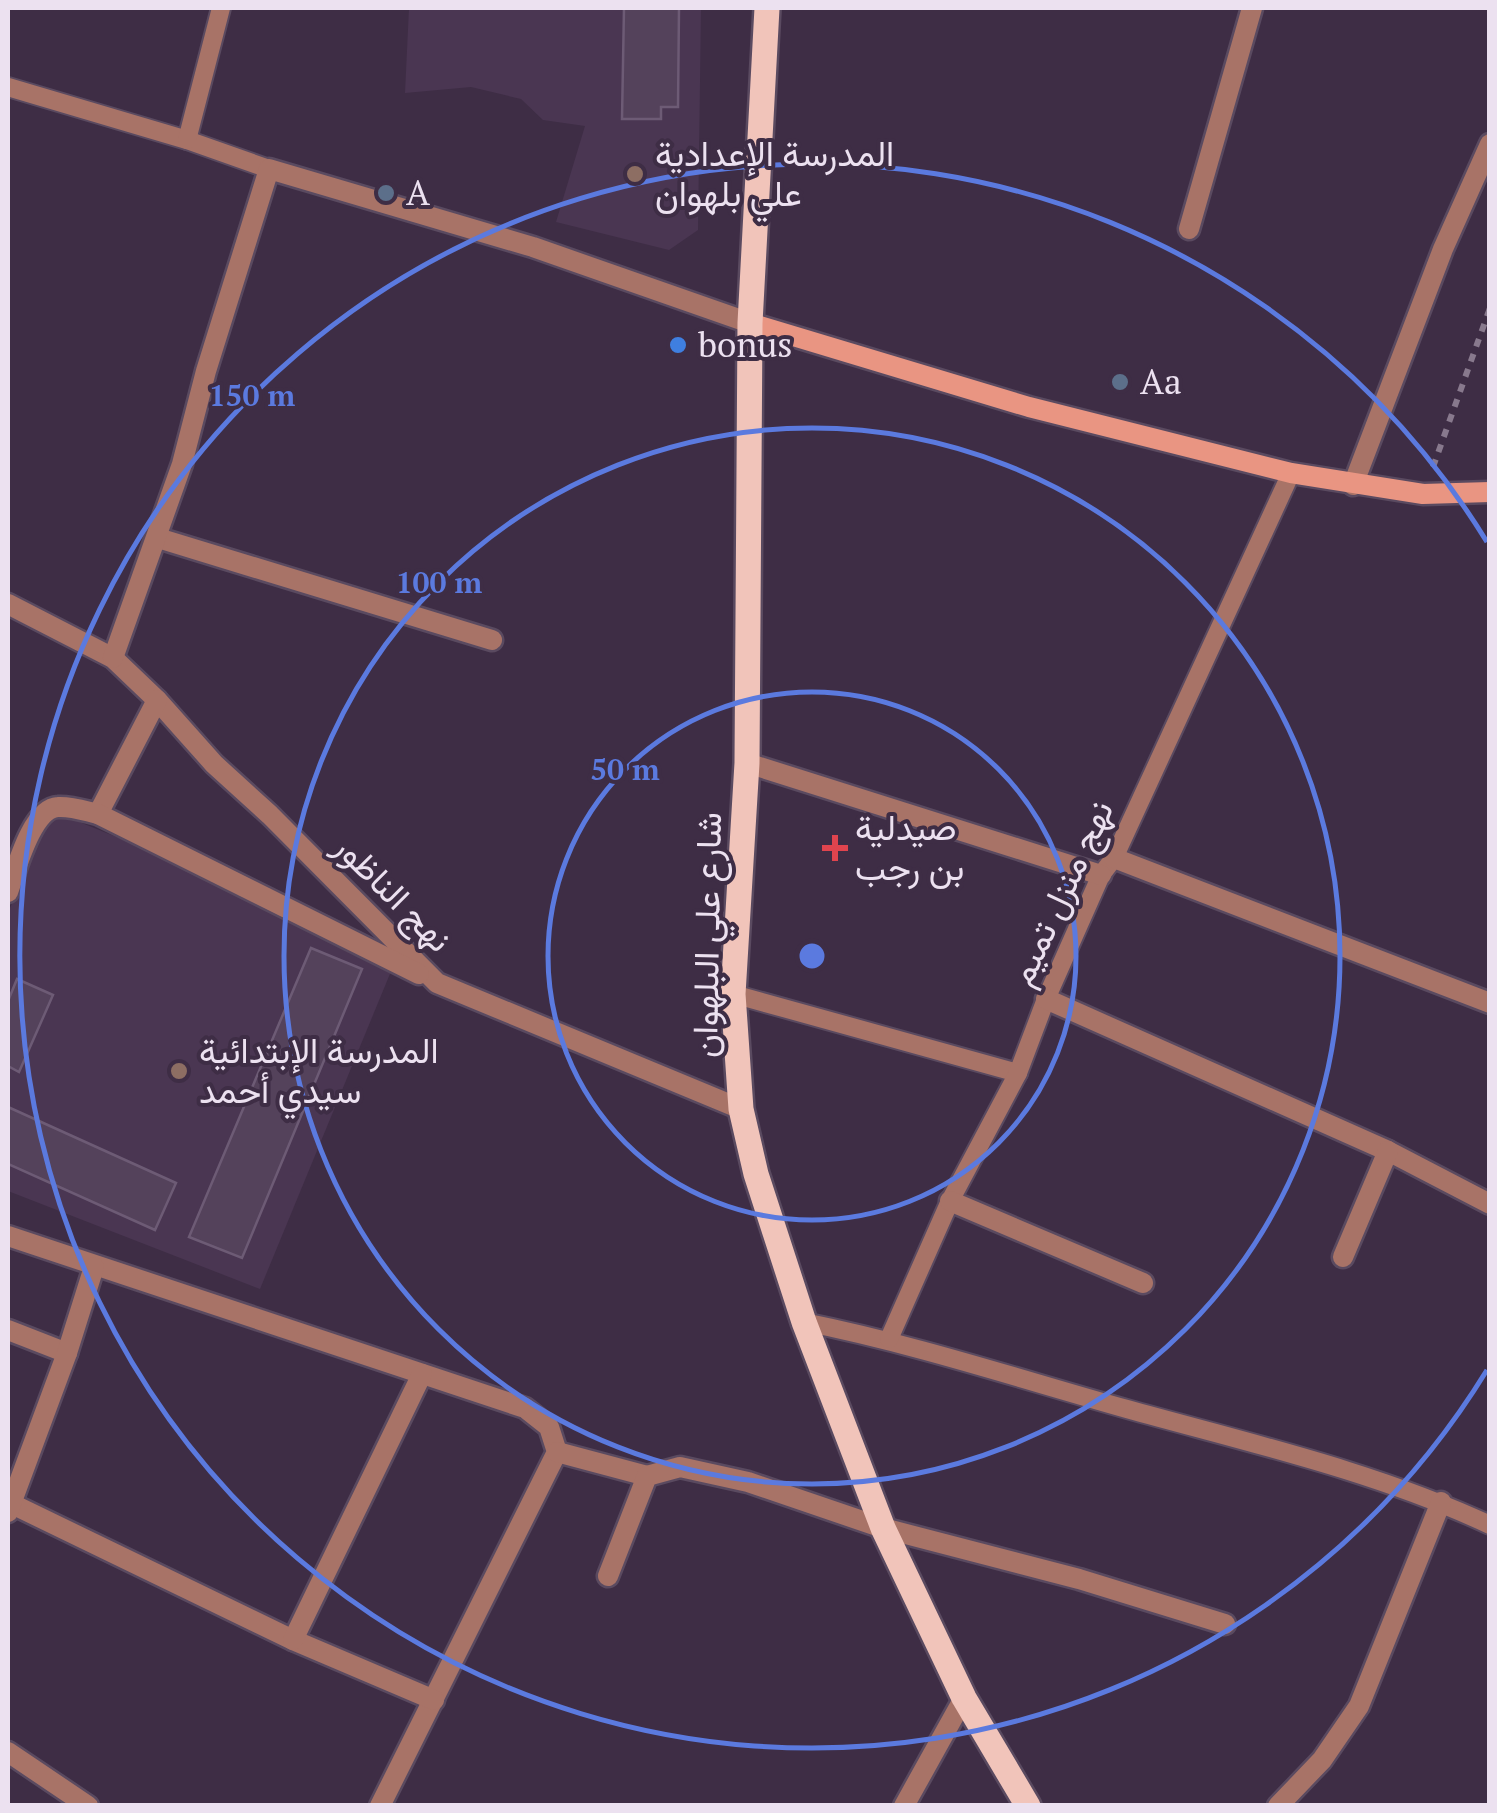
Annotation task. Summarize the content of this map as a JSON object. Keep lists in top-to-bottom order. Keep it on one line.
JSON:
{"streets":{"main road":["شارع علي البلهوان"],"street":["نهج الناظور"],"lane":["نهج منزل تميم"]},"crossings":[["نهج الناظور","شارع علي البلهوان"]],"places":{"other":["المدرسة الإعدادية علي بلهوان","A","bonus","Aa","المدرسة الإبتدائية سيدي أحمد"],"health":["صيدلية بن رجب"]},"rings":["150 m","100 m","50 m"]}
